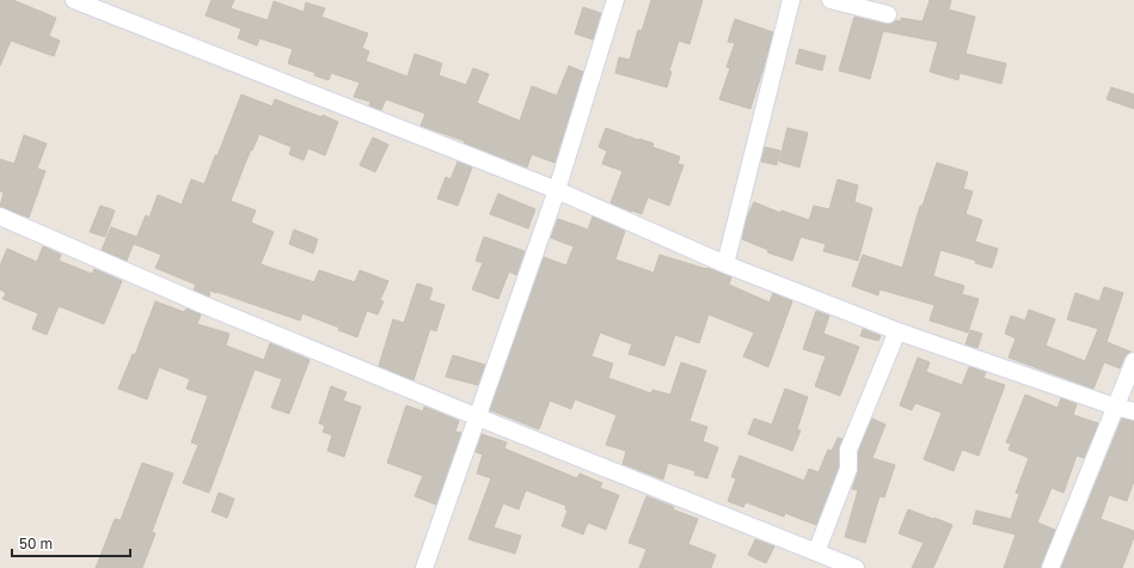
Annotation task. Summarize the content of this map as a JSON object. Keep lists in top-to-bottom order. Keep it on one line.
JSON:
{"scale_bar":"50 m"}
